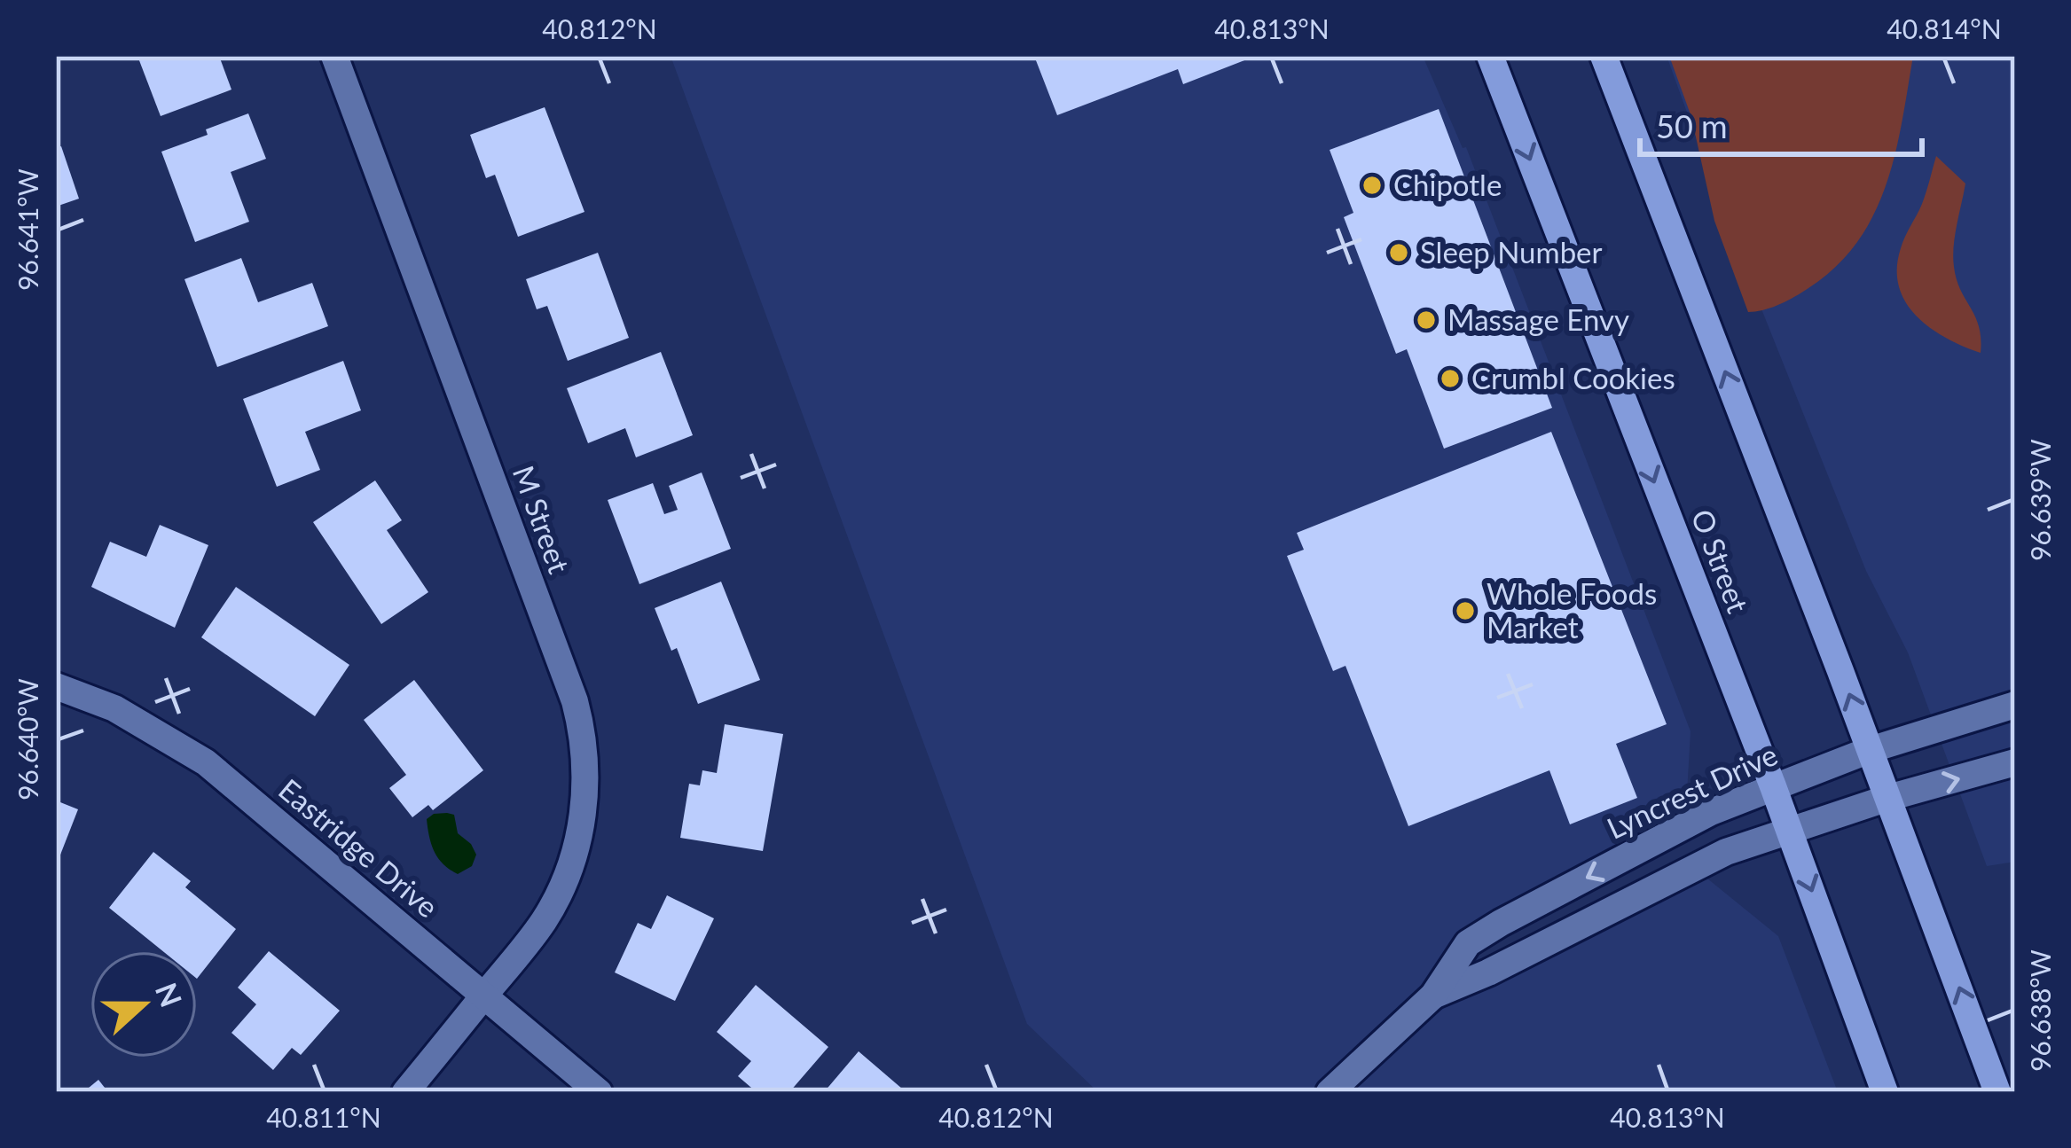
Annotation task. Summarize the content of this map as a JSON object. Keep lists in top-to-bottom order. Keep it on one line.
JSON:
{"streets":{"main road":["O Street"],"street":["M Street","Lyncrest Drive","Eastridge Drive"]},"crossings":[["M Street","Eastridge Drive"],["O Street","Lyncrest Drive"]],"places":["Chipotle","Sleep Number","Massage Envy","Crumbl Cookies","Whole Foods Market"],"scale_bar":"50 m","north":"right","coordinates":["40.812°N","40.813°N","40.814°N","96.641°W","96.639°W","96.640°W","96.638°W","40.811°N"]}
